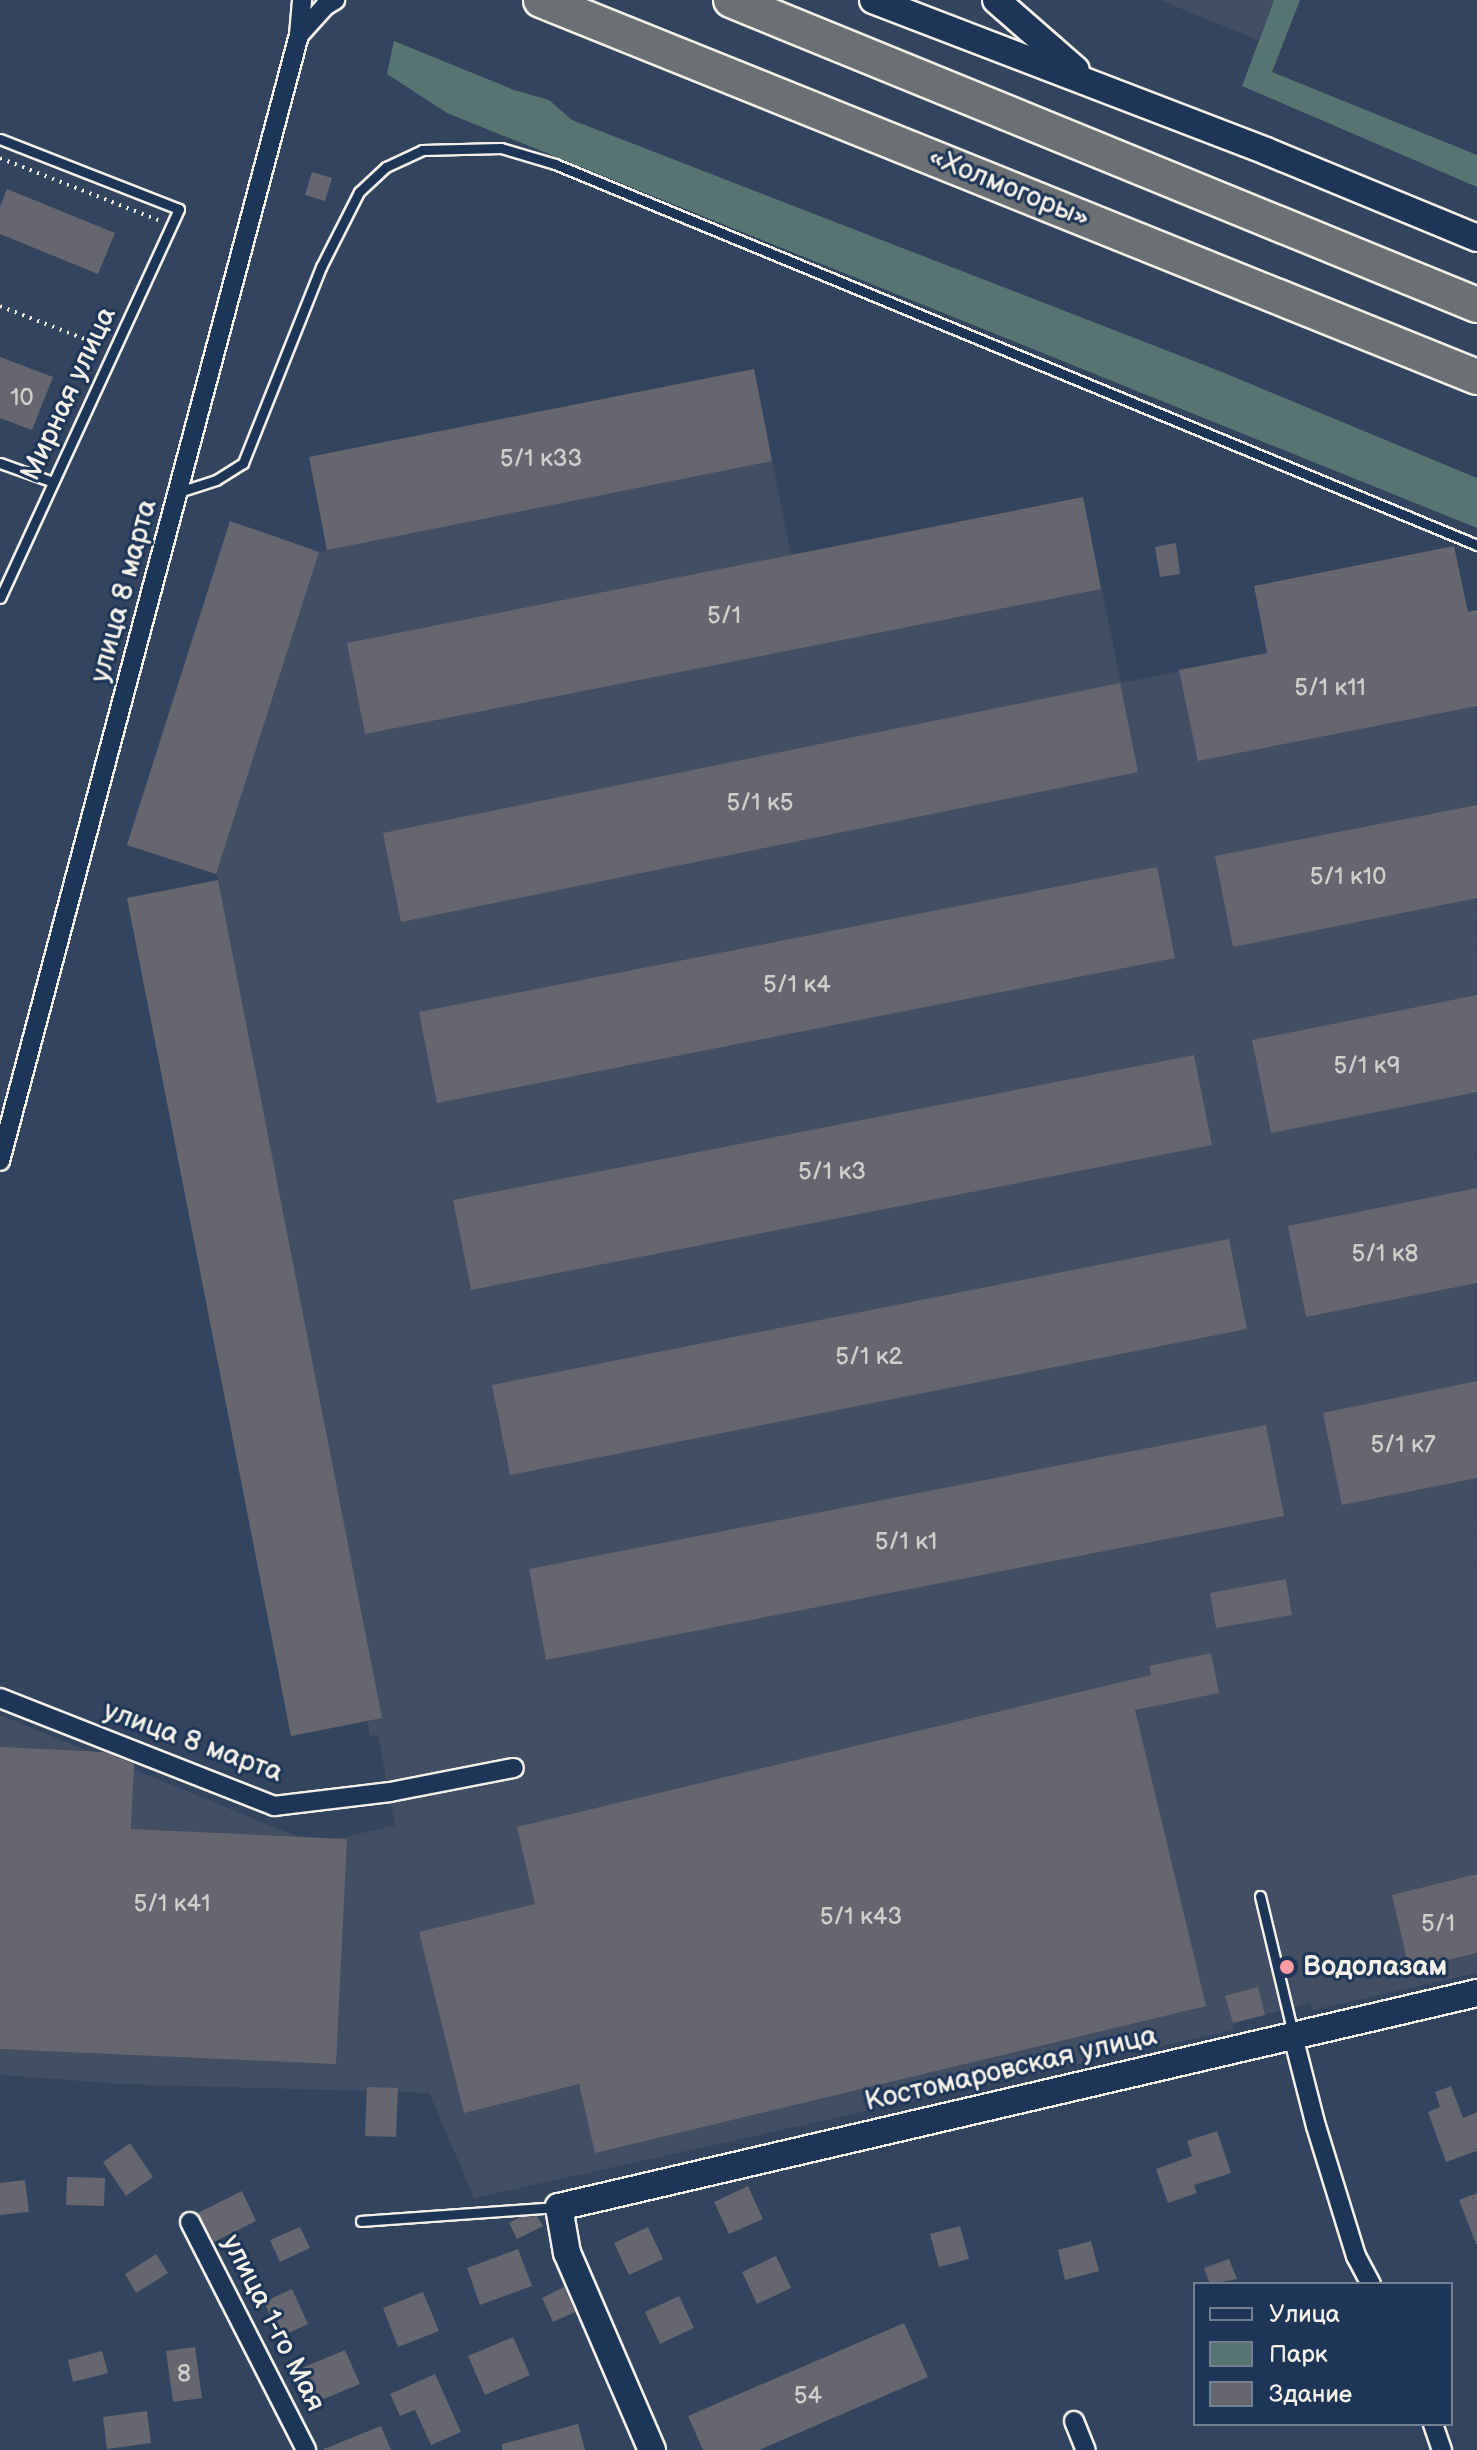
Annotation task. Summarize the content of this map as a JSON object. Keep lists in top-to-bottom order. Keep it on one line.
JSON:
{"streets":{"highway":["«Холмогоры»"],"street":["улица 8 марта","Костомаровская улица","улица 1-го Мая"],"lane":["Мирная улица"]},"places":["Водолазам"],"house_numbers":["10","5/1 к33","5/1","5/1 к11","5/1 к5","5/1 к10","5/1 к4","5/1 к9","5/1 к3","5/1 к8","5/1 к2","5/1 к7","5/1 к1","5/1 к41","5/1 к43","5/1","8","54"],"legend":["Улица","Парк","Здание"]}
